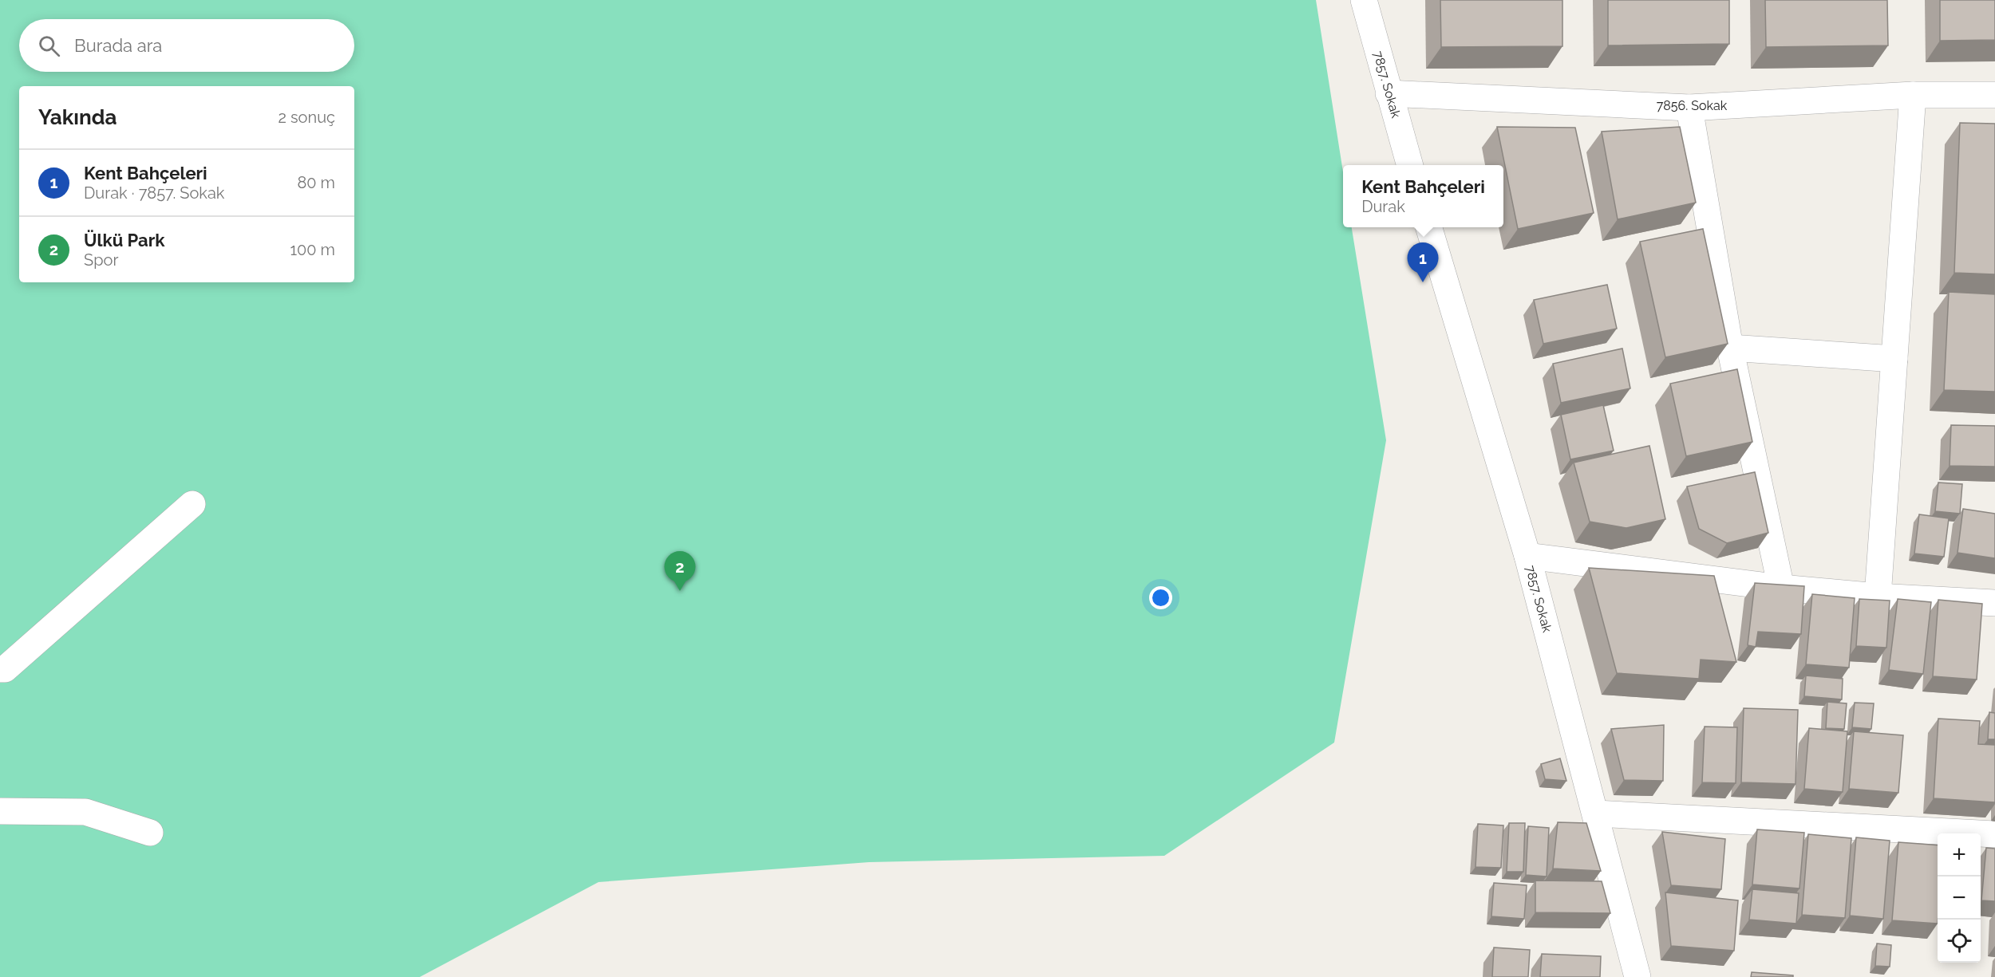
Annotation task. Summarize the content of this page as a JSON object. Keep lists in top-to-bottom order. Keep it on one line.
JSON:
{"streets":{"street":["7857. Sokak","7856. Sokak"]},"crossings":[["7857. Sokak","7856. Sokak"]],"page":{"search":"Burada ara","heading":["Yakında","2 sonuç"],"list":[{"mark":"1","name":"Kent Bahçeleri","note":"Durak · 7857. Sokak","value":"80 m"},{"mark":"2","name":"Ülkü Park","note":"Spor","value":"100 m"}],"popup":["Kent Bahçeleri","Durak"],"pins":["1","2"],"map_buttons":["+","−"]}}
